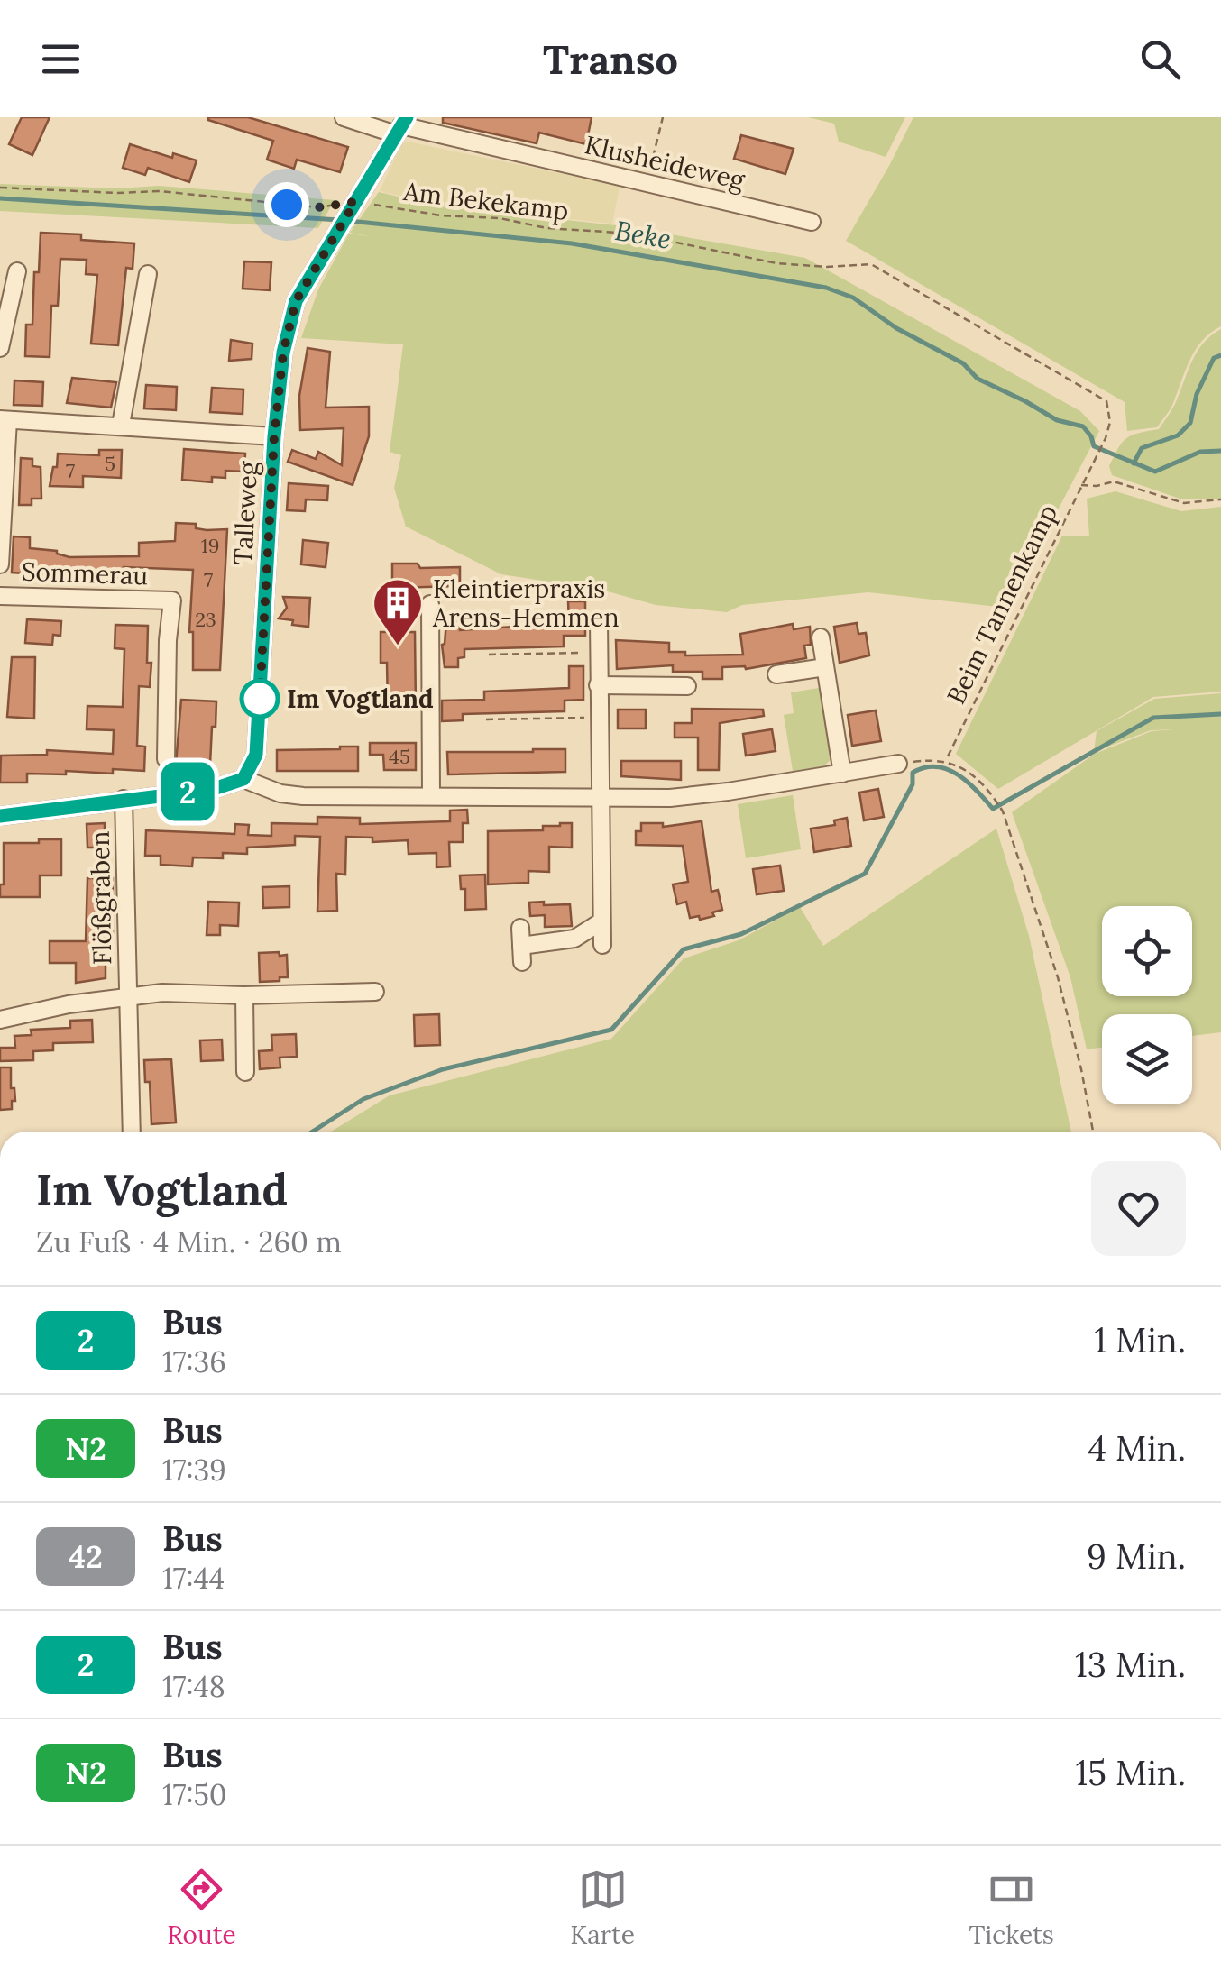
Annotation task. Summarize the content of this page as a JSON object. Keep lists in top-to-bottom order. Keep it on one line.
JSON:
{"streets":{"street":["Klusheideweg","Talleweg","Sommerau","Flößgraben"],"path":["Am Bekekamp","Beim Tannenkamp"]},"crossings":[["Klusheideweg","Talleweg"],["Am Bekekamp","Talleweg"],["Am Bekekamp","Beim Tannenkamp"],["Talleweg","Sommerau"]],"water":["Beke"],"places":{"building":["Kleintierpraxis Arens-Hemmen"],"other":["Im Vogtland"]},"lines":["bus line 2"],"house_numbers":["5","7","19","7","23","45"],"page":{"header":"Transo","on_map":"2","heading":["Im Vogtland","Zu Fuß · 4 Min. · 260 m"],"list":[{"mark":"2","name":"Bus","note":"17:36","value":"1 Min."},{"mark":"N2","name":"Bus","note":"17:39","value":"4 Min."},{"mark":"42","name":"Bus","note":"17:44","value":"9 Min."},{"mark":"2","name":"Bus","note":"17:48","value":"13 Min."},{"mark":"N2","name":"Bus","note":"17:50","value":"15 Min."}],"tabs":["Route","Karte","Tickets"]}}
